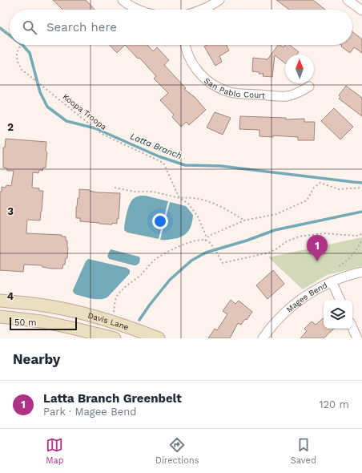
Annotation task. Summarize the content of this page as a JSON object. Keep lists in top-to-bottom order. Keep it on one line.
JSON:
{"streets":{"main road":["Davis Lane"],"street":["San Pablo Court","Magee Bend"],"path":["Koopa Troopa"]},"water":["Latta Branch"],"scale_bar":"50 m","north":"top","page":{"search":"Search here","pins":"1","scale":"50 m","heading":"Nearby","list":[{"mark":"1","name":"Latta Branch Greenbelt","note":"Park · Magee Bend","value":"120 m"}],"nav":["Map","Directions","Saved"]},"grid":{"rows":["2","3","4"]}}
